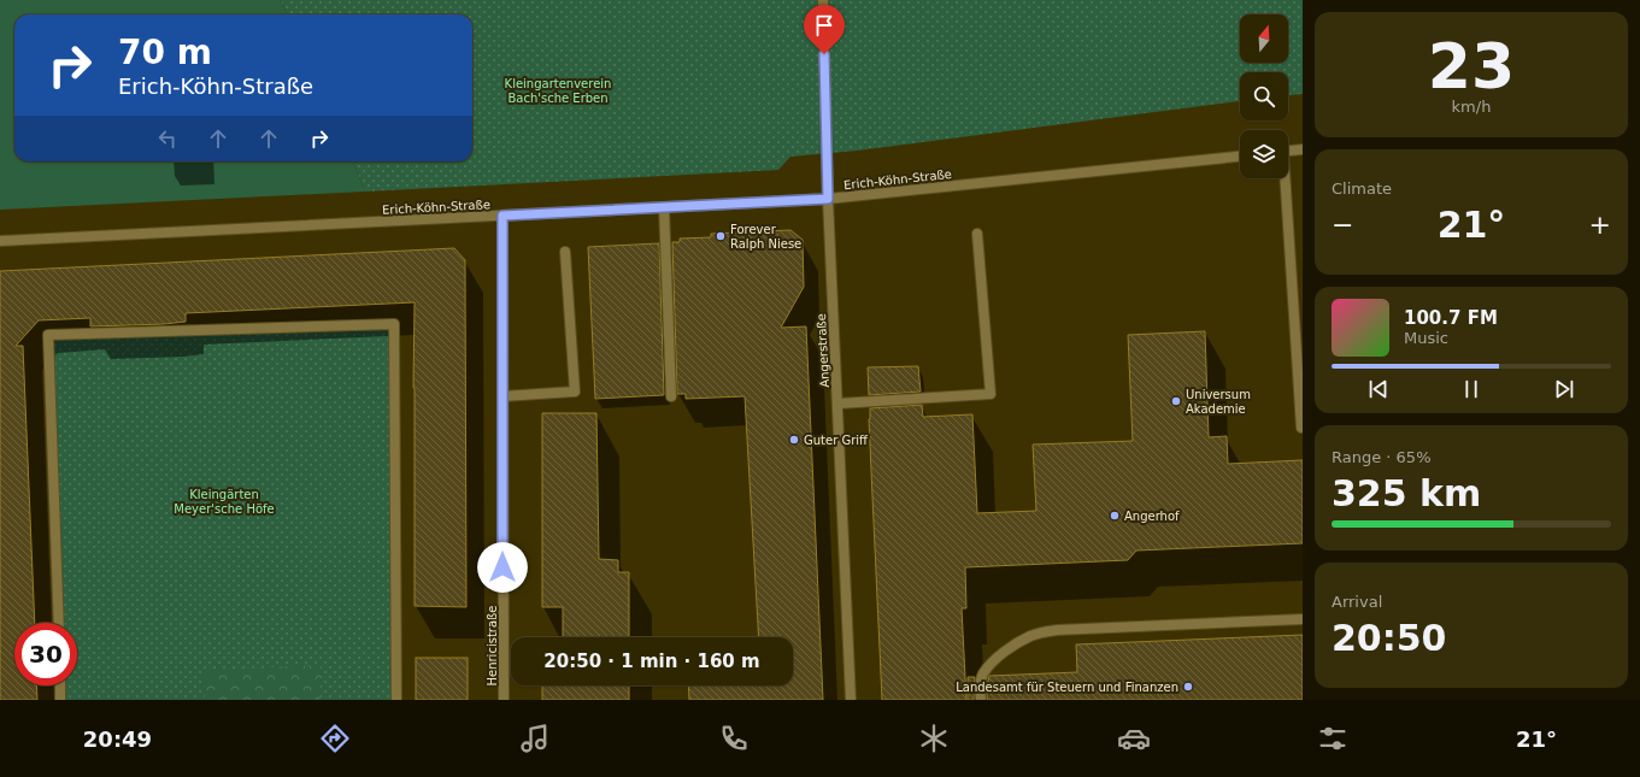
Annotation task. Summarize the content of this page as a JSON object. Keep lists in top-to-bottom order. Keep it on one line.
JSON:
{"streets":{"street":["Erich-Köhn-Straße","Angerstraße","Henricistraße"]},"crossings":[["Erich-Köhn-Straße","Angerstraße"],["Erich-Köhn-Straße","Henricistraße"]],"parks":["Kleingartenverein Bach'sche Erben","Kleingärten Meyer'sche Höfe"],"places":["Forever Ralph Niese","Universum Akademie","Guter Griff","Angerhof","Landesamt für Steuern und Finanzen"],"north":"top","page":{"tile":[["23","km/h"],"Climate",["Range · 65%","325 km"],["Arrival","20:50"]],"turn":["70 m","Erich-Köhn-Straße"],"heat":["−","21°","+"],"song":["100.7 FM","Music"],"limit":"30","trip":"20:50 · 1 min · 160 m","tabs":["20:49","21°"]}}
